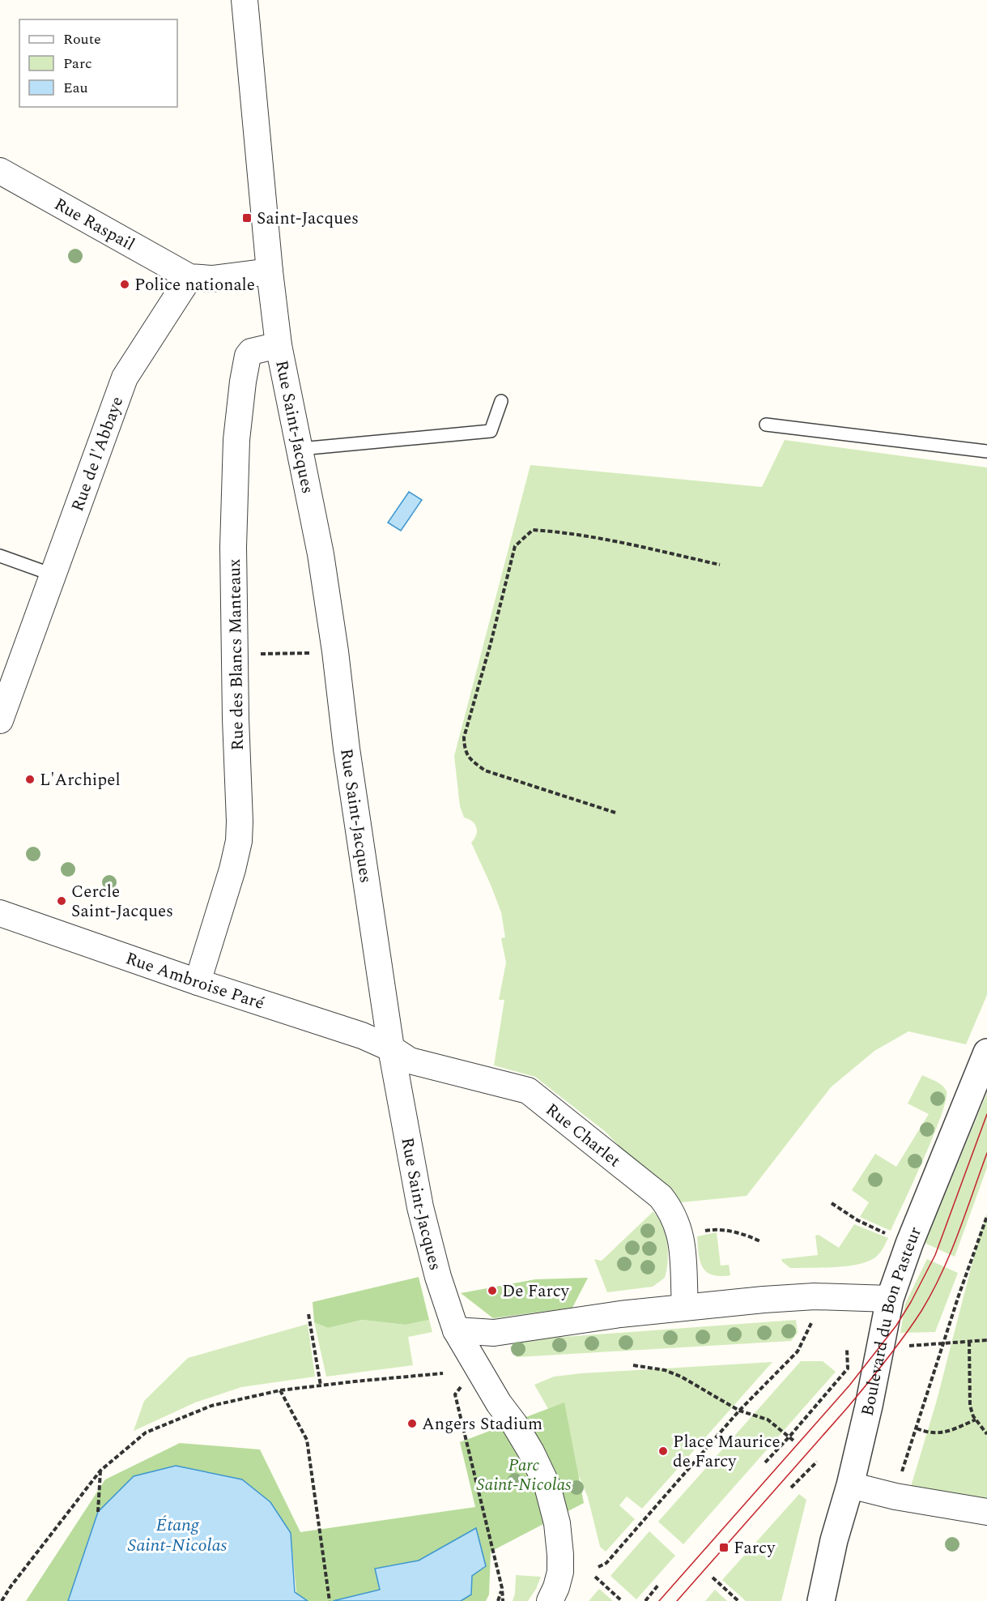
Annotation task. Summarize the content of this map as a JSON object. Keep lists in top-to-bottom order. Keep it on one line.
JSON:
{"streets":{"street":["Rue Raspail","Rue Saint-Jacques","Rue de l'Abbaye","Rue des Blancs Manteaux","Rue Ambroise Paré","Rue Charlet","Boulevard du Bon Pasteur"]},"crossings":[["Rue Raspail","Rue de l'Abbaye"],["Rue Saint-Jacques","Rue des Blancs Manteaux"],["Rue Saint-Jacques","Rue Ambroise Paré"],["Rue Saint-Jacques","Rue Charlet"],["Rue des Blancs Manteaux","Rue Ambroise Paré"],["Rue Ambroise Paré","Rue Charlet"]],"water":["Étang Saint-Nicolas"],"parks":["Parc Saint-Nicolas"],"places":{"transit":["Saint-Jacques","Farcy"],"other":["Police nationale","L'Archipel","Cercle Saint-Jacques","De Farcy","Angers Stadium","Place Maurice de Farcy"]},"legend":["Route","Parc","Eau"]}
